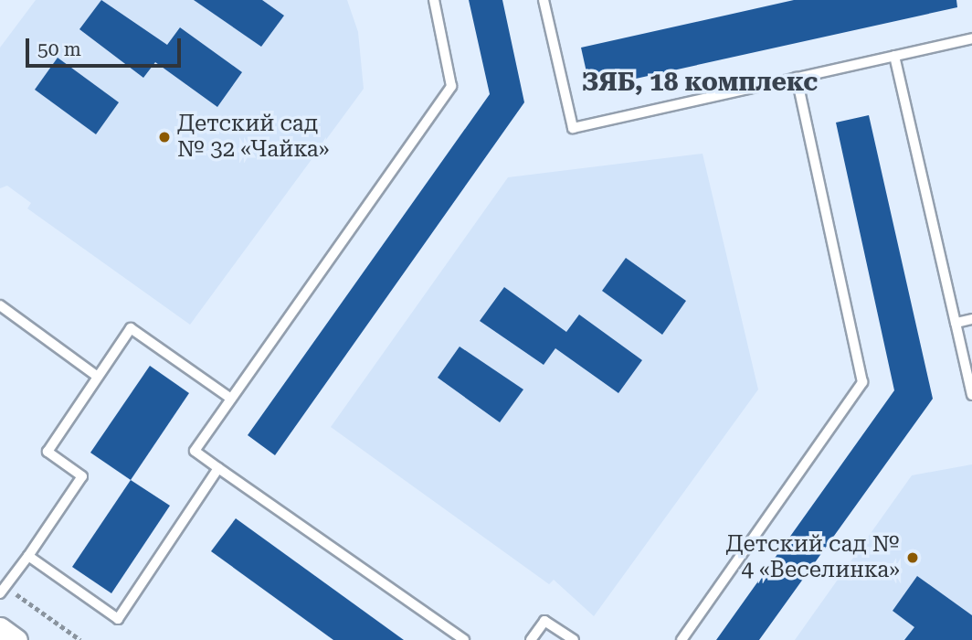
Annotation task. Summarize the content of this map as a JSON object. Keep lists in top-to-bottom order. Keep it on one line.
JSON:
{"districts":["ЗЯБ, 18 комплекс"],"places":["Детский сад № 32 «Чайка»","Детский сад № 4 «Веселинка»"],"scale_bar":"50 m"}
